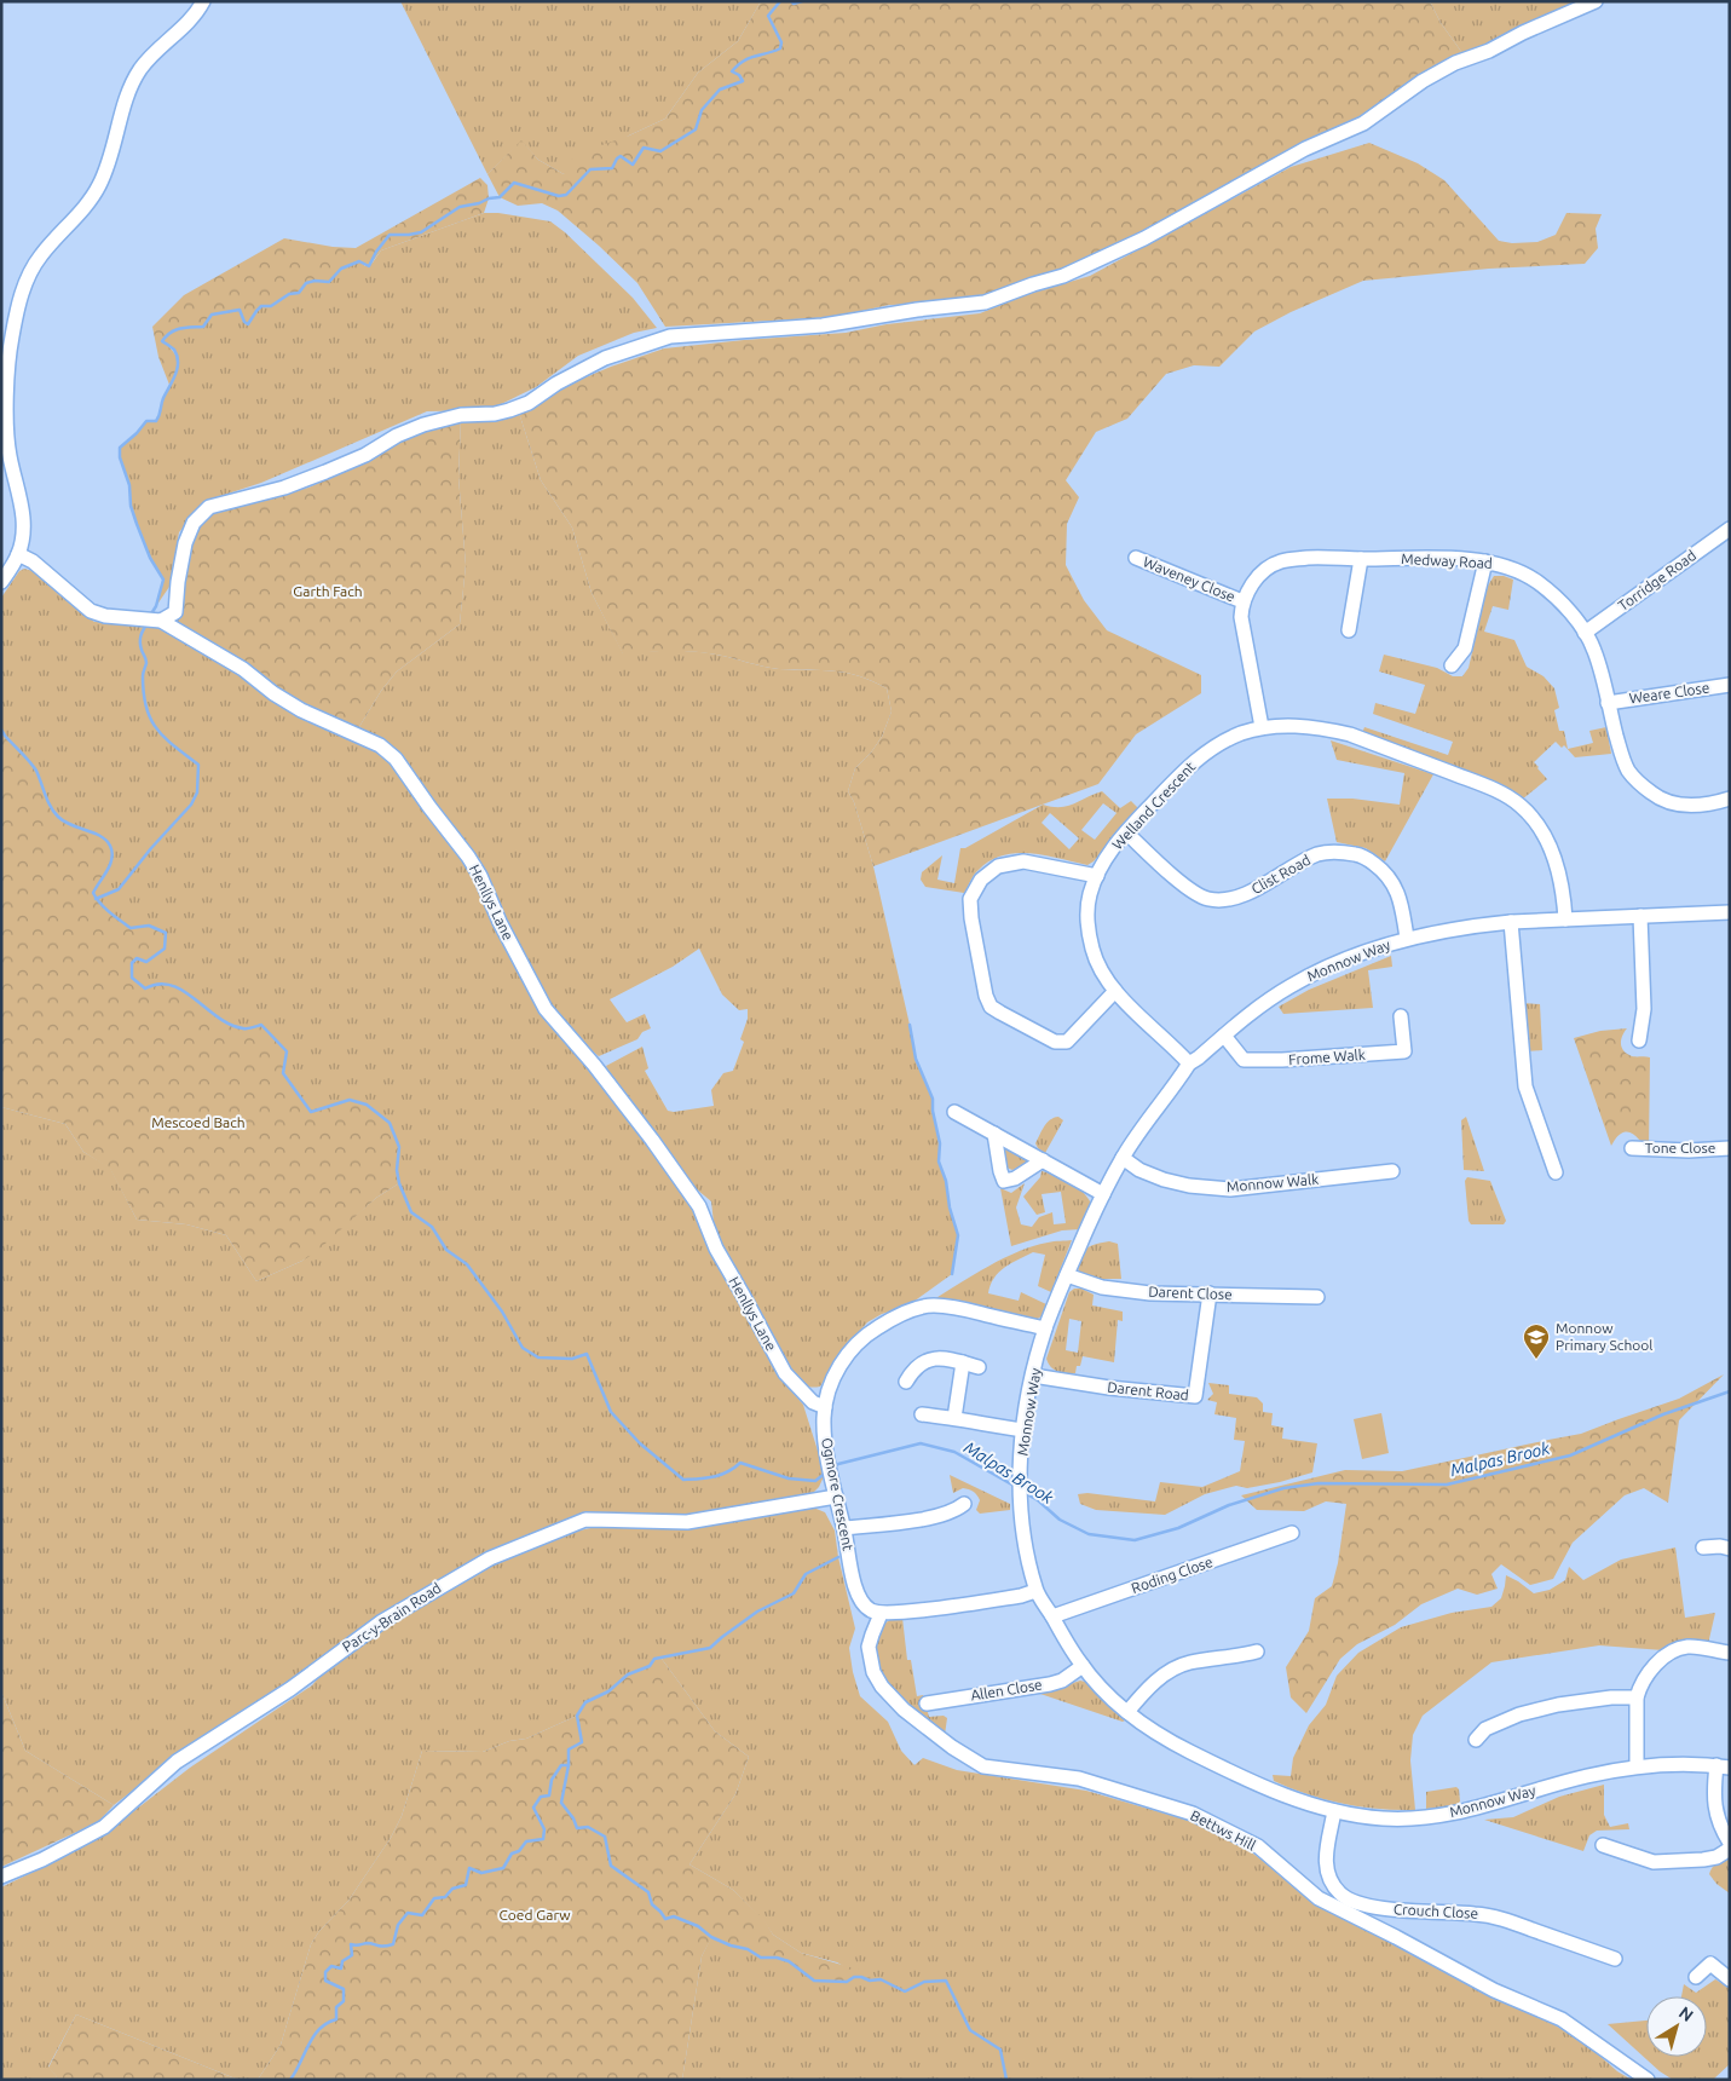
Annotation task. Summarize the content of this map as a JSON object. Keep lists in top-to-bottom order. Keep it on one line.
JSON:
{"streets":{"street":["Medway Road","Waveney Close","Torridge Road","Weare Close","Welland Crescent","Clist Road","Henllys Lane","Monnow Way","Frome Walk","Tone Close","Monnow Walk","Darent Close","Darent Road","Ogmore Crescent","Roding Close","Parc-y-Brain Road","Allen Close","Bettws Hill","Crouch Close"]},"crossings":[["Medway Road","Waveney Close"],["Medway Road","Torridge Road"],["Medway Road","Weare Close"],["Welland Crescent","Clist Road"],["Welland Crescent","Monnow Way"],["Clist Road","Monnow Way"],["Henllys Lane","Ogmore Crescent"],["Monnow Way","Frome Walk"],["Monnow Way","Monnow Walk"],["Monnow Way","Darent Close"],["Monnow Way","Darent Road"],["Monnow Way","Ogmore Crescent"],["Monnow Way","Roding Close"],["Monnow Way","Allen Close"],["Monnow Way","Crouch Close"],["Darent Close","Darent Road"],["Ogmore Crescent","Parc-y-Brain Road"],["Ogmore Crescent","Bettws Hill"]],"water":["Malpas Brook"],"parks":["Garth Fach","Mescoed Bach","Coed Garw"],"places":{"school or university":["Monnow Primary School"]},"north":"top right"}
